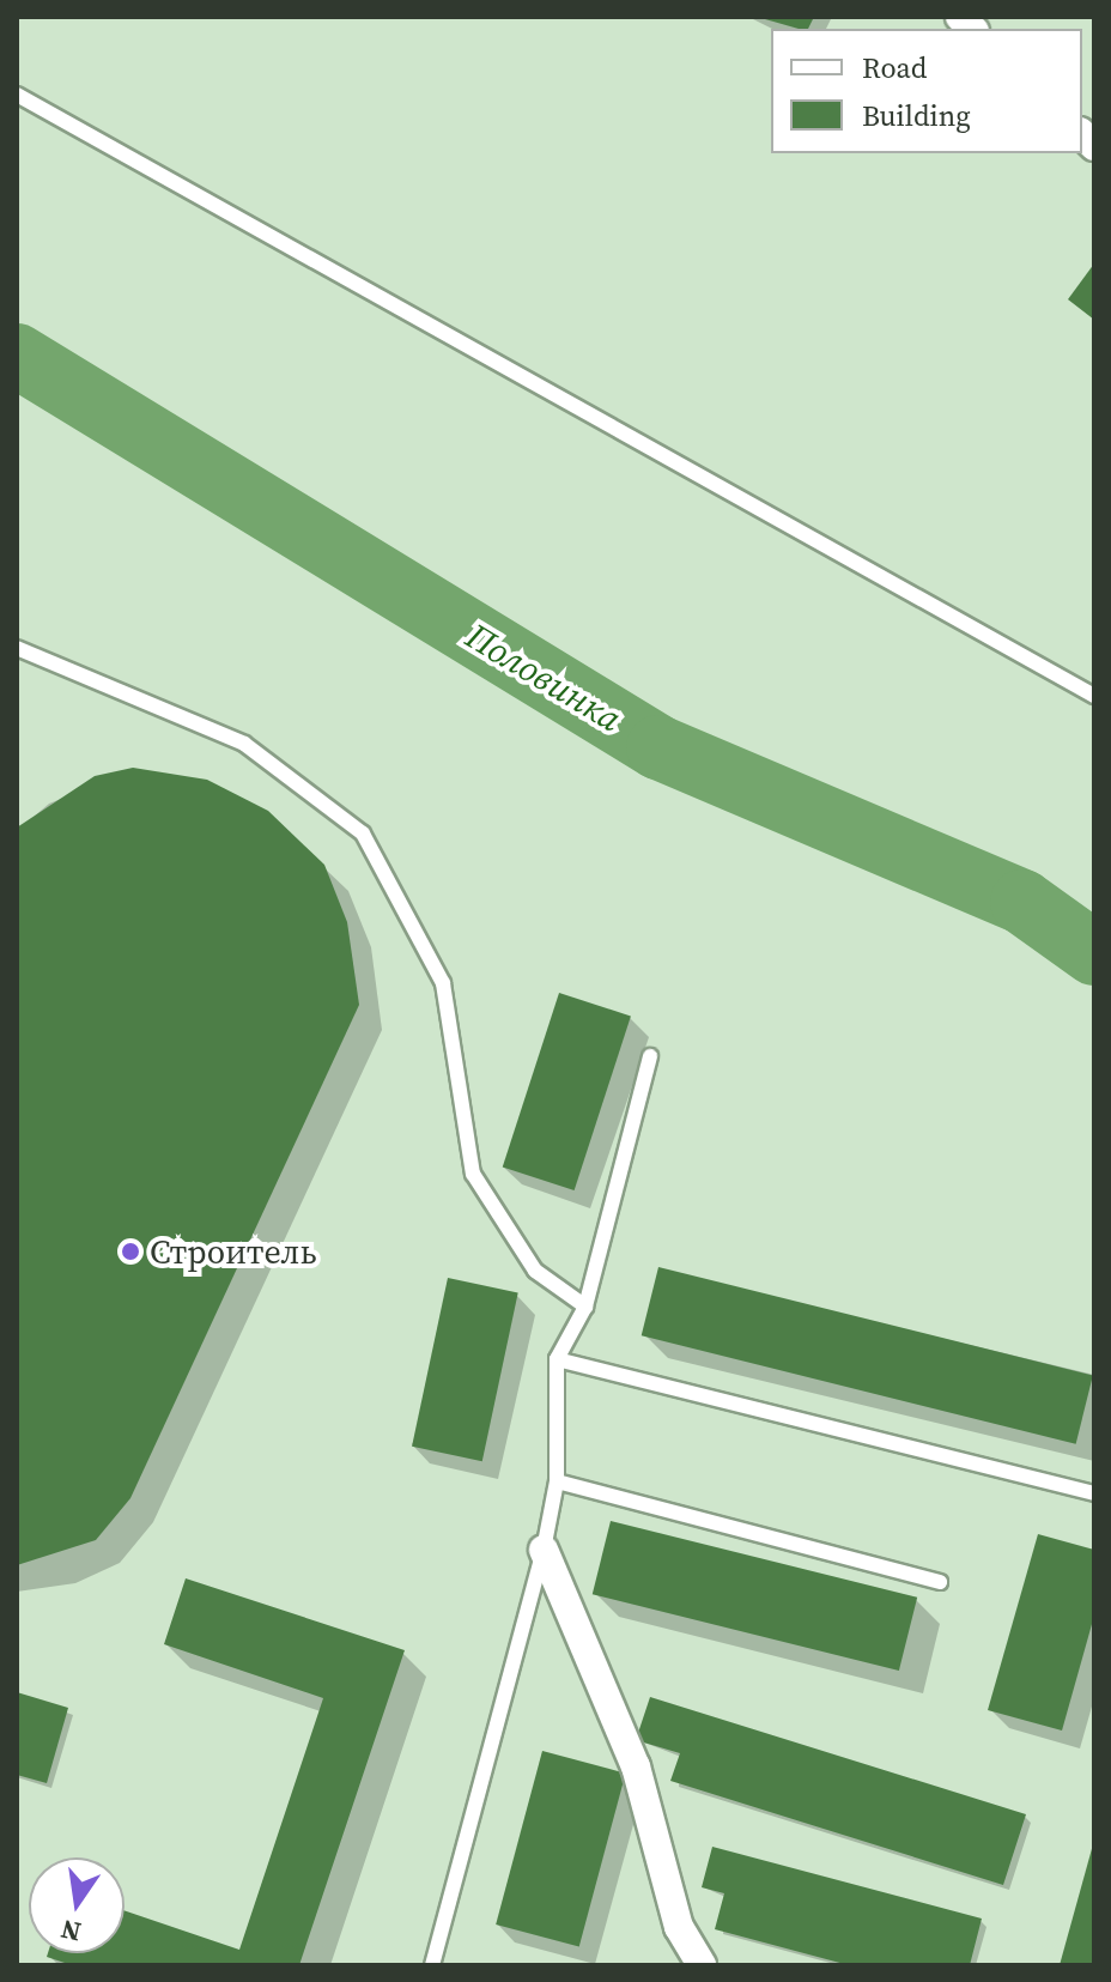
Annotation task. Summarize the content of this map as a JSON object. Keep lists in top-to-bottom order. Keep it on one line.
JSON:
{"water":["Половинка"],"places":["Строитель"],"legend":["Road","Building"],"north":"bottom"}
